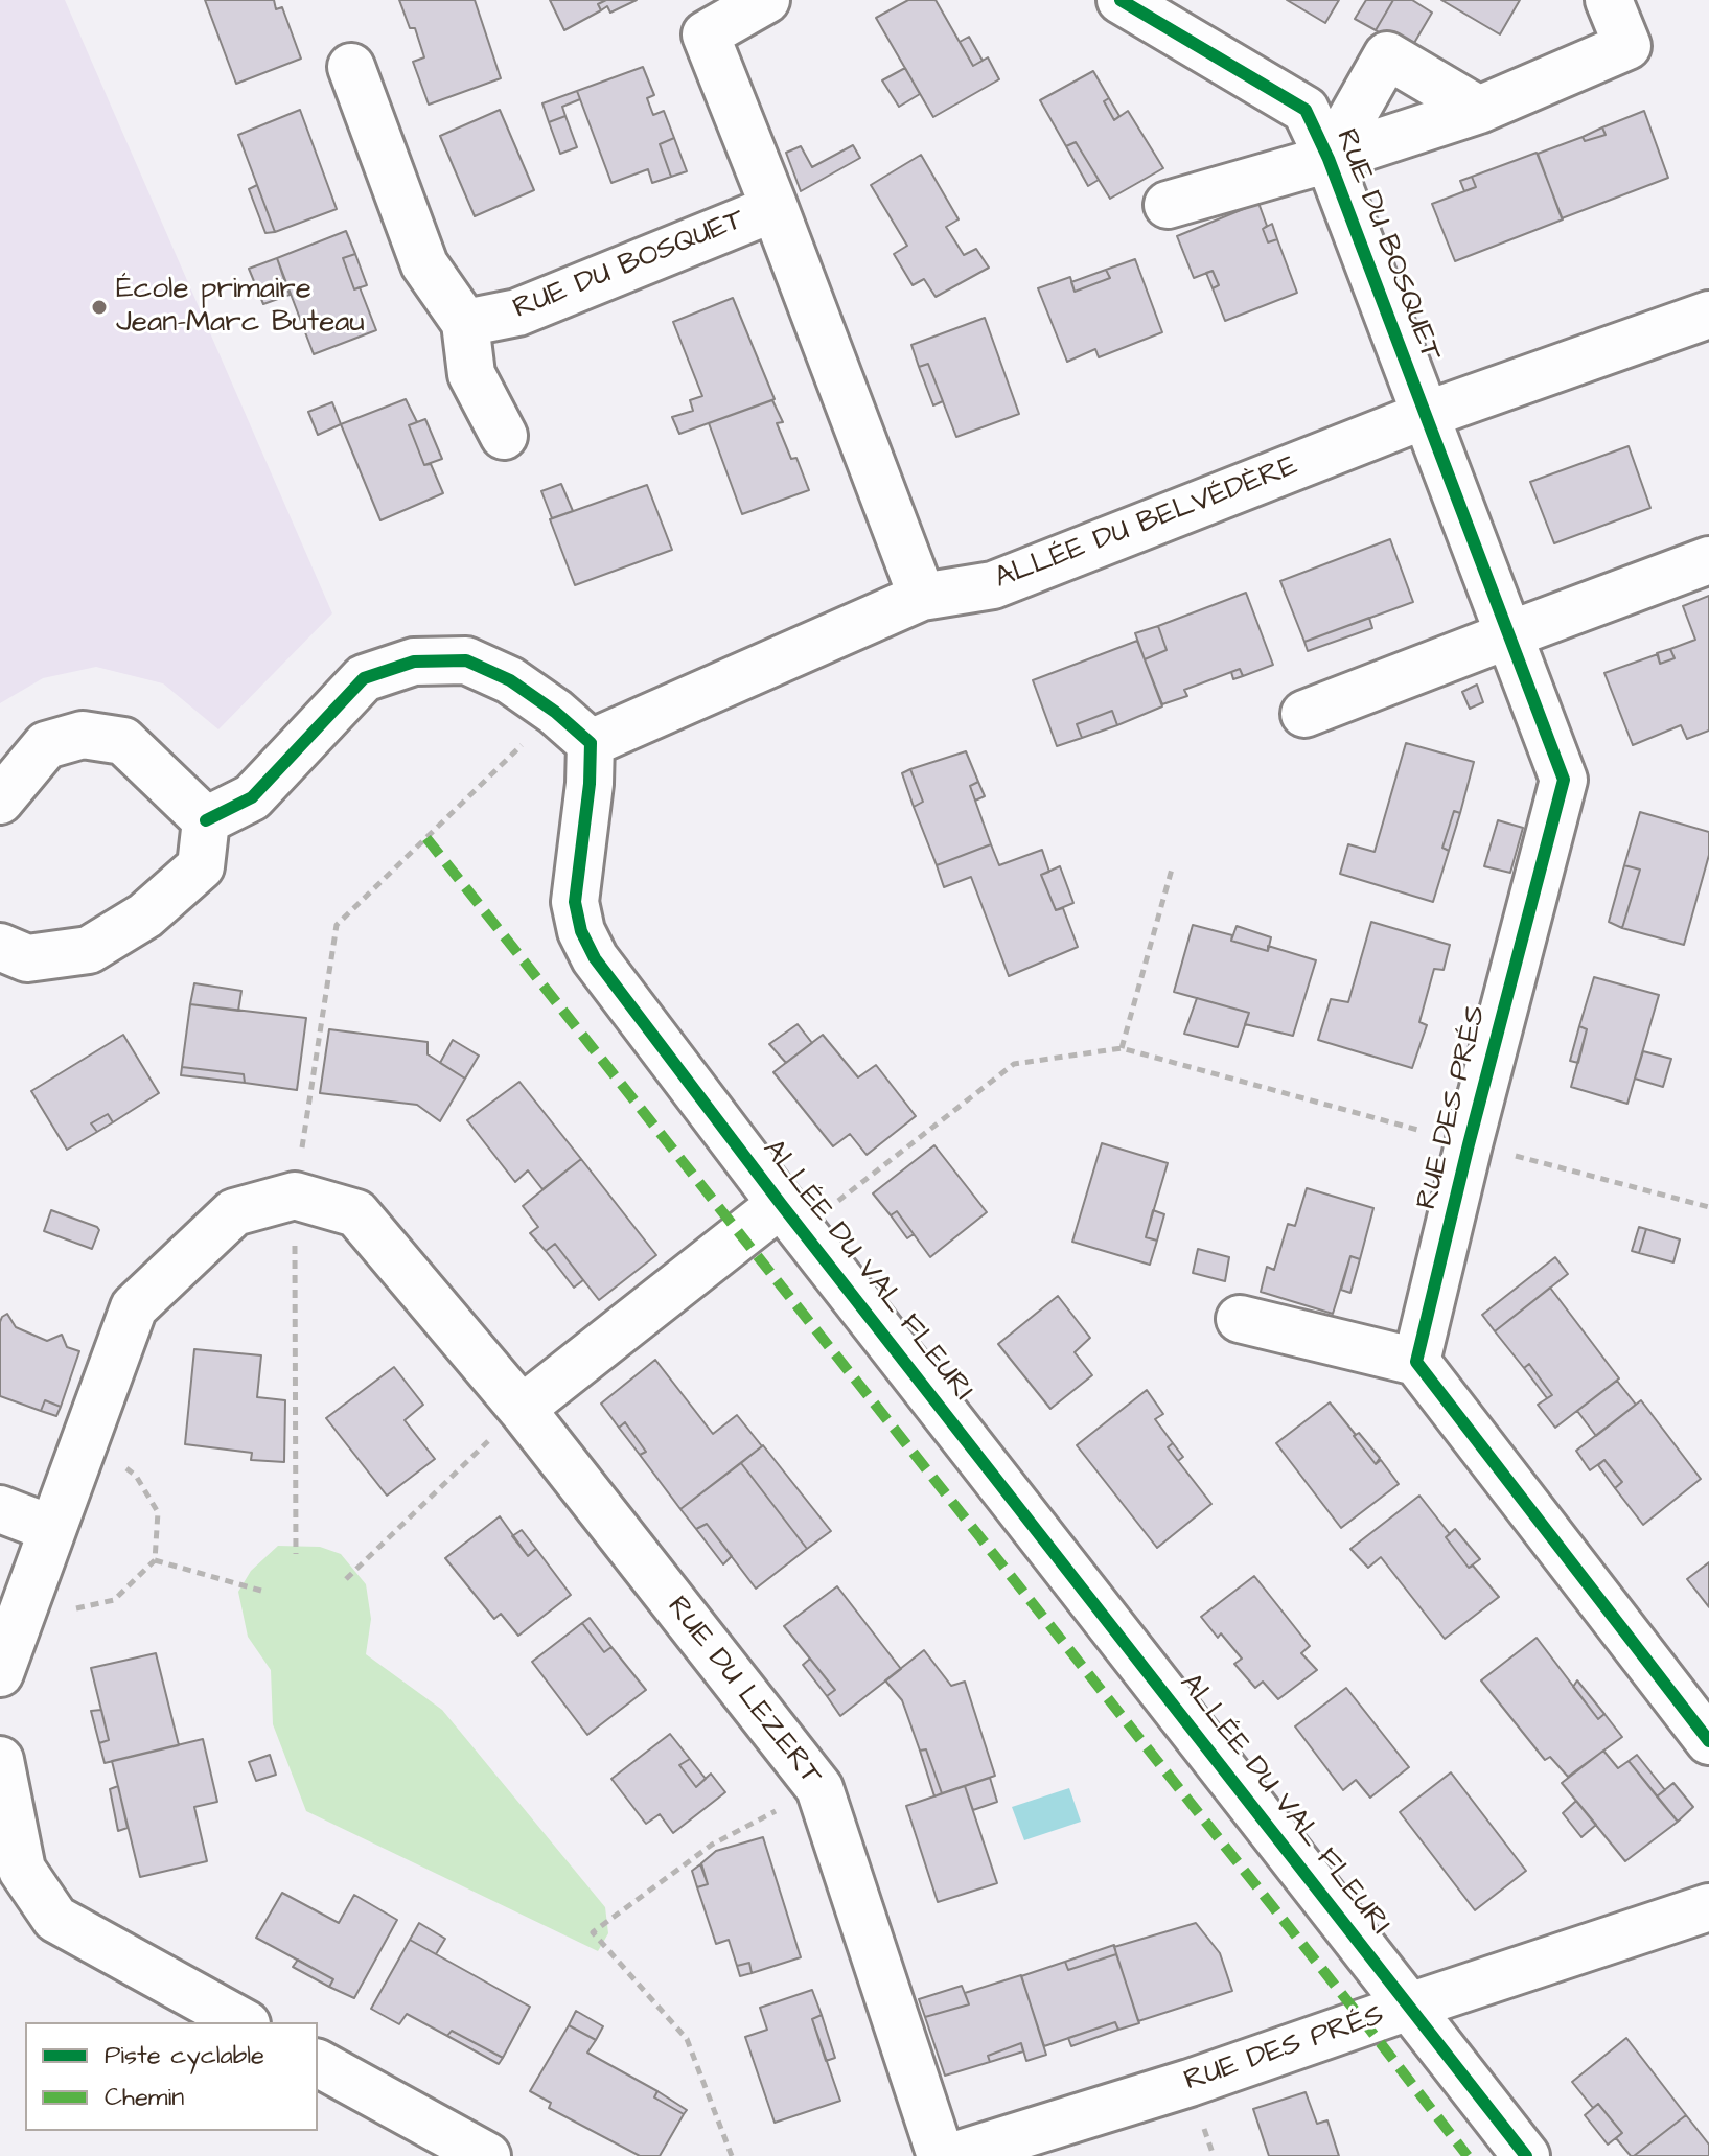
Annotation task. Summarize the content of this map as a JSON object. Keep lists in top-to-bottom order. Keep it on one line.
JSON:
{"streets":{"street":["RUE DU BOSQUET","ALLÉE DU BELVÉDÈRE","RUE DES PRÉS","ALLÉE DU VAL FLEURI","RUE DU LEZERT"]},"crossings":[["RUE DU BOSQUET","ALLÉE DU BELVÉDÈRE"],["RUE DU BOSQUET","RUE DES PRÉS"],["ALLÉE DU BELVÉDÈRE","RUE DES PRÉS"],["ALLÉE DU BELVÉDÈRE","ALLÉE DU VAL FLEURI"],["RUE DES PRÉS","ALLÉE DU VAL FLEURI"]],"places":["École primaire Jean-Marc Buteau"],"legend":["Piste cyclable","Chemin"]}
